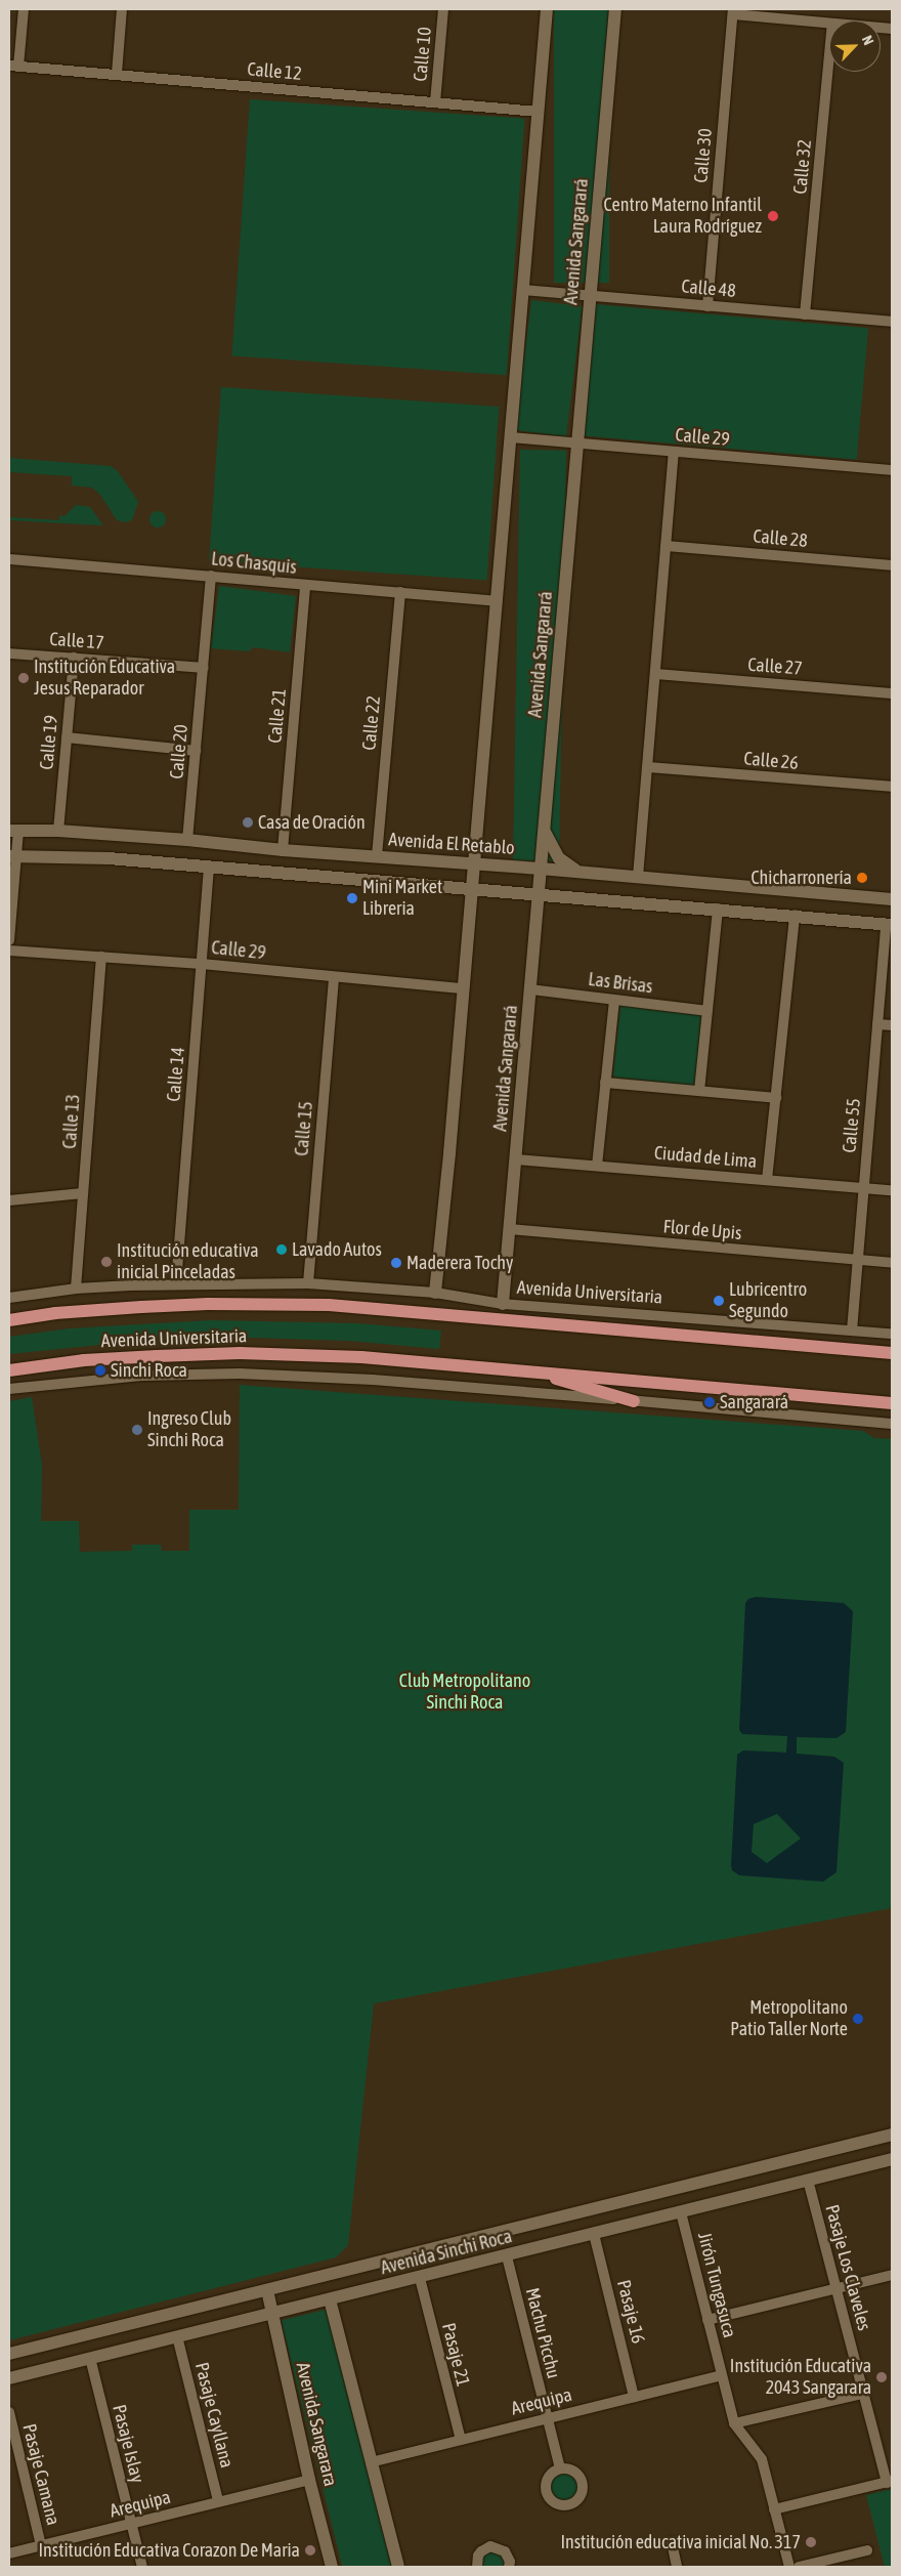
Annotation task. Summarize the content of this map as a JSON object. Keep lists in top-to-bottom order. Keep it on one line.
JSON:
{"streets":{"main road":["Avenida Sangarará","Avenida El Retablo","Avenida Universitaria","Avenida Sinchi Roca","Avenida Sangarara"],"street":["Calle 10","Calle 12","Calle 30","Calle 32","Calle 48","Calle 29","Calle 28","Los Chasquis","Calle 17","Calle 27","Calle 21","Calle 22","Calle 19","Calle 20","Calle 26","Las Brisas","Calle 14","Calle 13","Calle 55","Calle 15","Ciudad de Lima","Flor de Upis","Pasaje Los Claveles","Jirón Tungasuca","Pasaje 16","Machu Picchu","Pasaje 21","Arequipa","Pasaje Cayllana","Pasaje Islay","Pasaje Camana"]},"crossings":[["Calle 10","Calle 12"],["Calle 30","Calle 48"],["Calle 32","Calle 48"],["Avenida Sangarará","Calle 48"],["Avenida Sangarará","Calle 29"],["Avenida Sangarará","Avenida El Retablo"],["Avenida Sangarará","Las Brisas"],["Avenida Sangarará","Ciudad de Lima"],["Avenida Sangarará","Flor de Upis"],["Avenida Sangarará","Avenida Universitaria"],["Calle 29","Calle 14"],["Calle 29","Calle 13"],["Calle 29","Calle 15"],["Los Chasquis","Calle 21"],["Los Chasquis","Calle 22"],["Los Chasquis","Calle 20"],["Calle 17","Calle 19"],["Calle 17","Calle 20"],["Calle 21","Avenida El Retablo"],["Calle 22","Avenida El Retablo"],["Calle 19","Avenida El Retablo"],["Calle 20","Avenida El Retablo"],["Calle 14","Avenida Universitaria"],["Calle 13","Avenida Universitaria"],["Calle 55","Ciudad de Lima"],["Calle 55","Flor de Upis"],["Calle 55","Avenida Universitaria"],["Calle 15","Avenida Universitaria"],["Avenida Sinchi Roca","Pasaje Los Claveles"],["Avenida Sinchi Roca","Jirón Tungasuca"],["Avenida Sinchi Roca","Pasaje 16"],["Avenida Sinchi Roca","Machu Picchu"],["Avenida Sinchi Roca","Pasaje 21"],["Avenida Sinchi Roca","Pasaje Cayllana"],["Avenida Sinchi Roca","Avenida Sangarara"],["Avenida Sinchi Roca","Pasaje Islay"],["Jirón Tungasuca","Arequipa"],["Pasaje 16","Arequipa"],["Machu Picchu","Arequipa"],["Pasaje 21","Arequipa"],["Arequipa","Pasaje Cayllana"],["Arequipa","Avenida Sangarara"],["Arequipa","Pasaje Islay"],["Arequipa","Pasaje Camana"]],"parks":["Club Metropolitano Sinchi Roca"],"places":["Centro Materno Infantil Laura Rodríguez","Institución Educativa Jesus Reparador","Casa de Oración","Chicharronería","Mini Market Libreria","Lavado Autos","Institución educativa inicial Pinceladas","Maderera Tochy","Lubricentro Segundo","Sinchi Roca","Sangarará","Ingreso Club Sinchi Roca","Metropolitano Patio Taller Norte","Institución Educativa 2043 Sangarara","Institución educativa inicial No. 317","Institución Educativa Corazon De Maria"],"north":"top right"}
